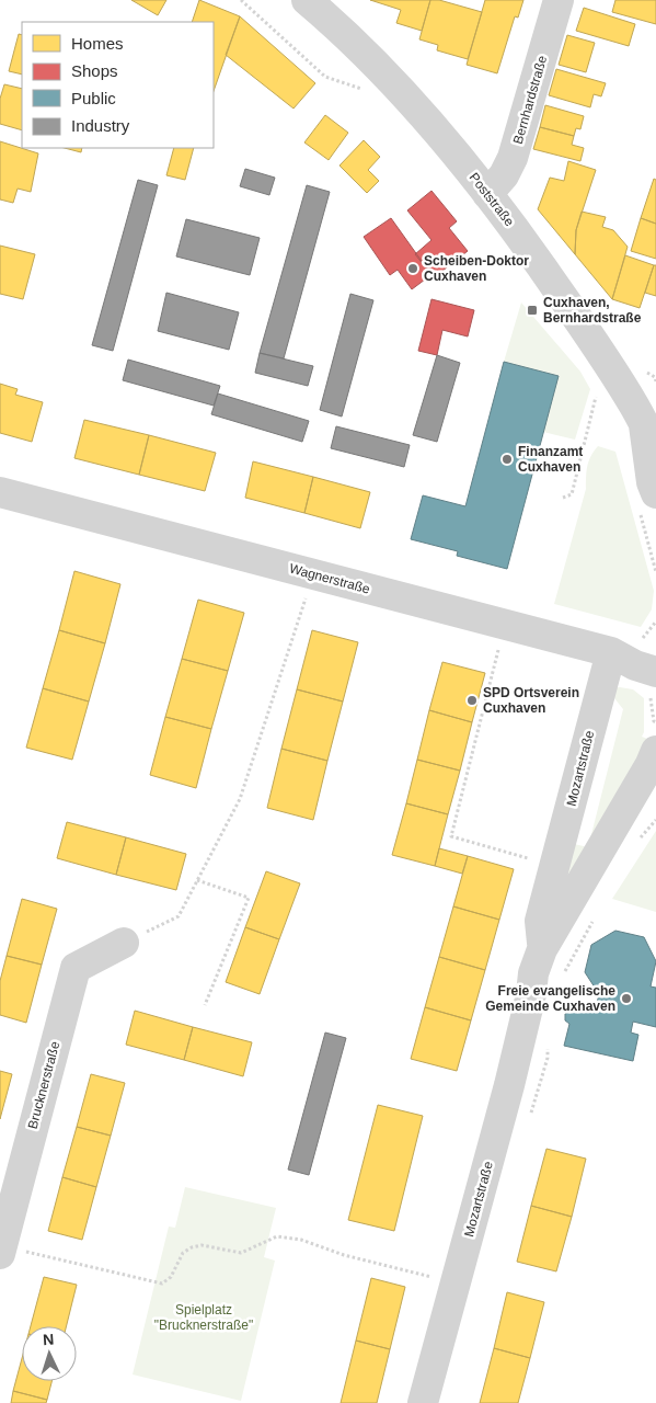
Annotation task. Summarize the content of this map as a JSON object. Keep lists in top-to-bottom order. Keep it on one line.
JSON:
{"streets":{"street":["Bernhardstraße","Poststraße","Wagnerstraße","Mozartstraße","Brucknerstraße"]},"crossings":[["Bernhardstraße","Poststraße"],["Wagnerstraße","Mozartstraße"]],"parks":["Spielplatz \"Brucknerstraße\""],"places":{"other":["Scheiben-Doktor Cuxhaven","Finanzamt Cuxhaven","SPD Ortsverein Cuxhaven","Freie evangelische Gemeinde Cuxhaven"],"transit":["Cuxhaven, Bernhardstraße"]},"legend":["Homes","Shops","Public","Industry"],"north":"top"}
